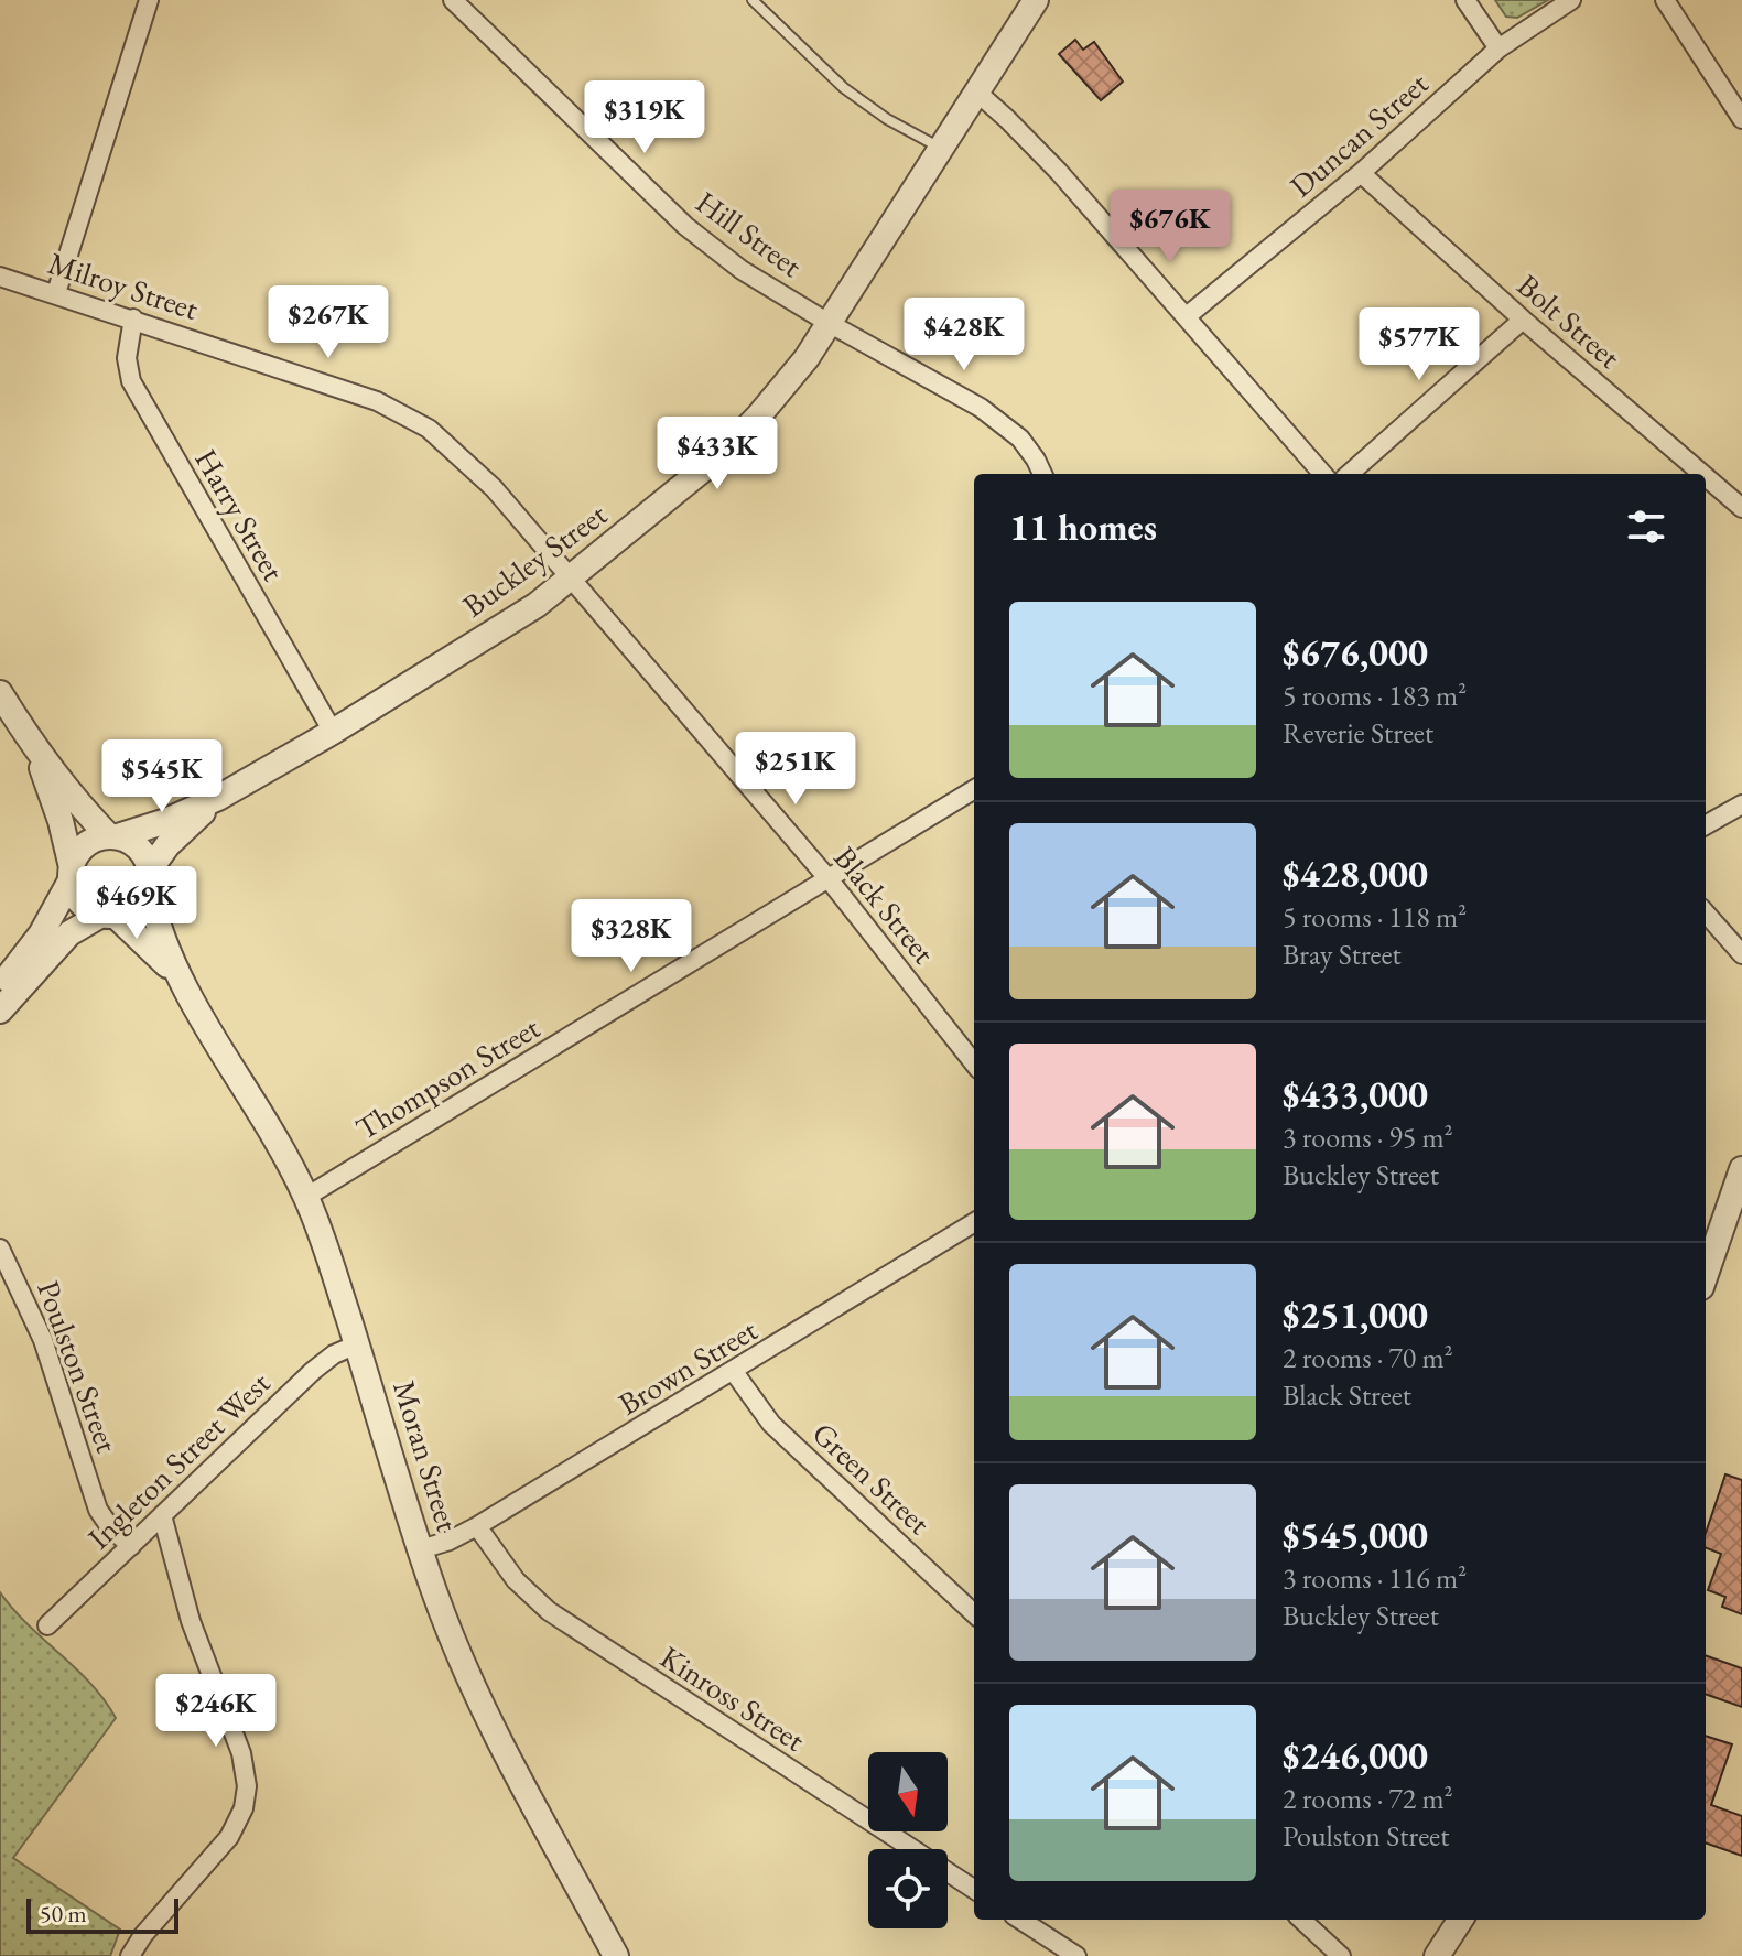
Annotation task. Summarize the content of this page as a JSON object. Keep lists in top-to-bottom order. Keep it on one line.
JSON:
{"streets":{"street":["Duncan Street","Hill Street","Milroy Street","Bolt Street","Harry Street","Buckley Street","Black Street","Thompson Street","Poulston Street","Brown Street","Moran Street","Ingleton Street West","Green Street","Kinross Street"]},"crossings":[["Duncan Street","Bolt Street"],["Hill Street","Buckley Street"],["Milroy Street","Harry Street"],["Milroy Street","Buckley Street"],["Milroy Street","Black Street"],["Harry Street","Buckley Street"],["Buckley Street","Black Street"],["Buckley Street","Moran Street"],["Black Street","Thompson Street"],["Thompson Street","Moran Street"],["Poulston Street","Ingleton Street West"],["Brown Street","Moran Street"],["Brown Street","Green Street"],["Brown Street","Kinross Street"],["Moran Street","Ingleton Street West"]],"scale_bar":"50 m","north":"bottom","page":{"price":["$319K","$676K","$267K","$428K","$577K","$433K","$251K","$545K","$469K","$328K","$246K"],"heading":"11 homes","list":[{"name":"$676,000","note":"5 rooms · 183 m² · Reverie Street"},{"name":"$428,000","note":"5 rooms · 118 m² · Bray Street"},{"name":"$433,000","note":"3 rooms · 95 m² · Buckley Street"},{"name":"$251,000","note":"2 rooms · 70 m² · Black Street"},{"name":"$545,000","note":"3 rooms · 116 m² · Buckley Street"},{"name":"$246,000","note":"2 rooms · 72 m² · Poulston Street"}],"scale":"50 m"}}
